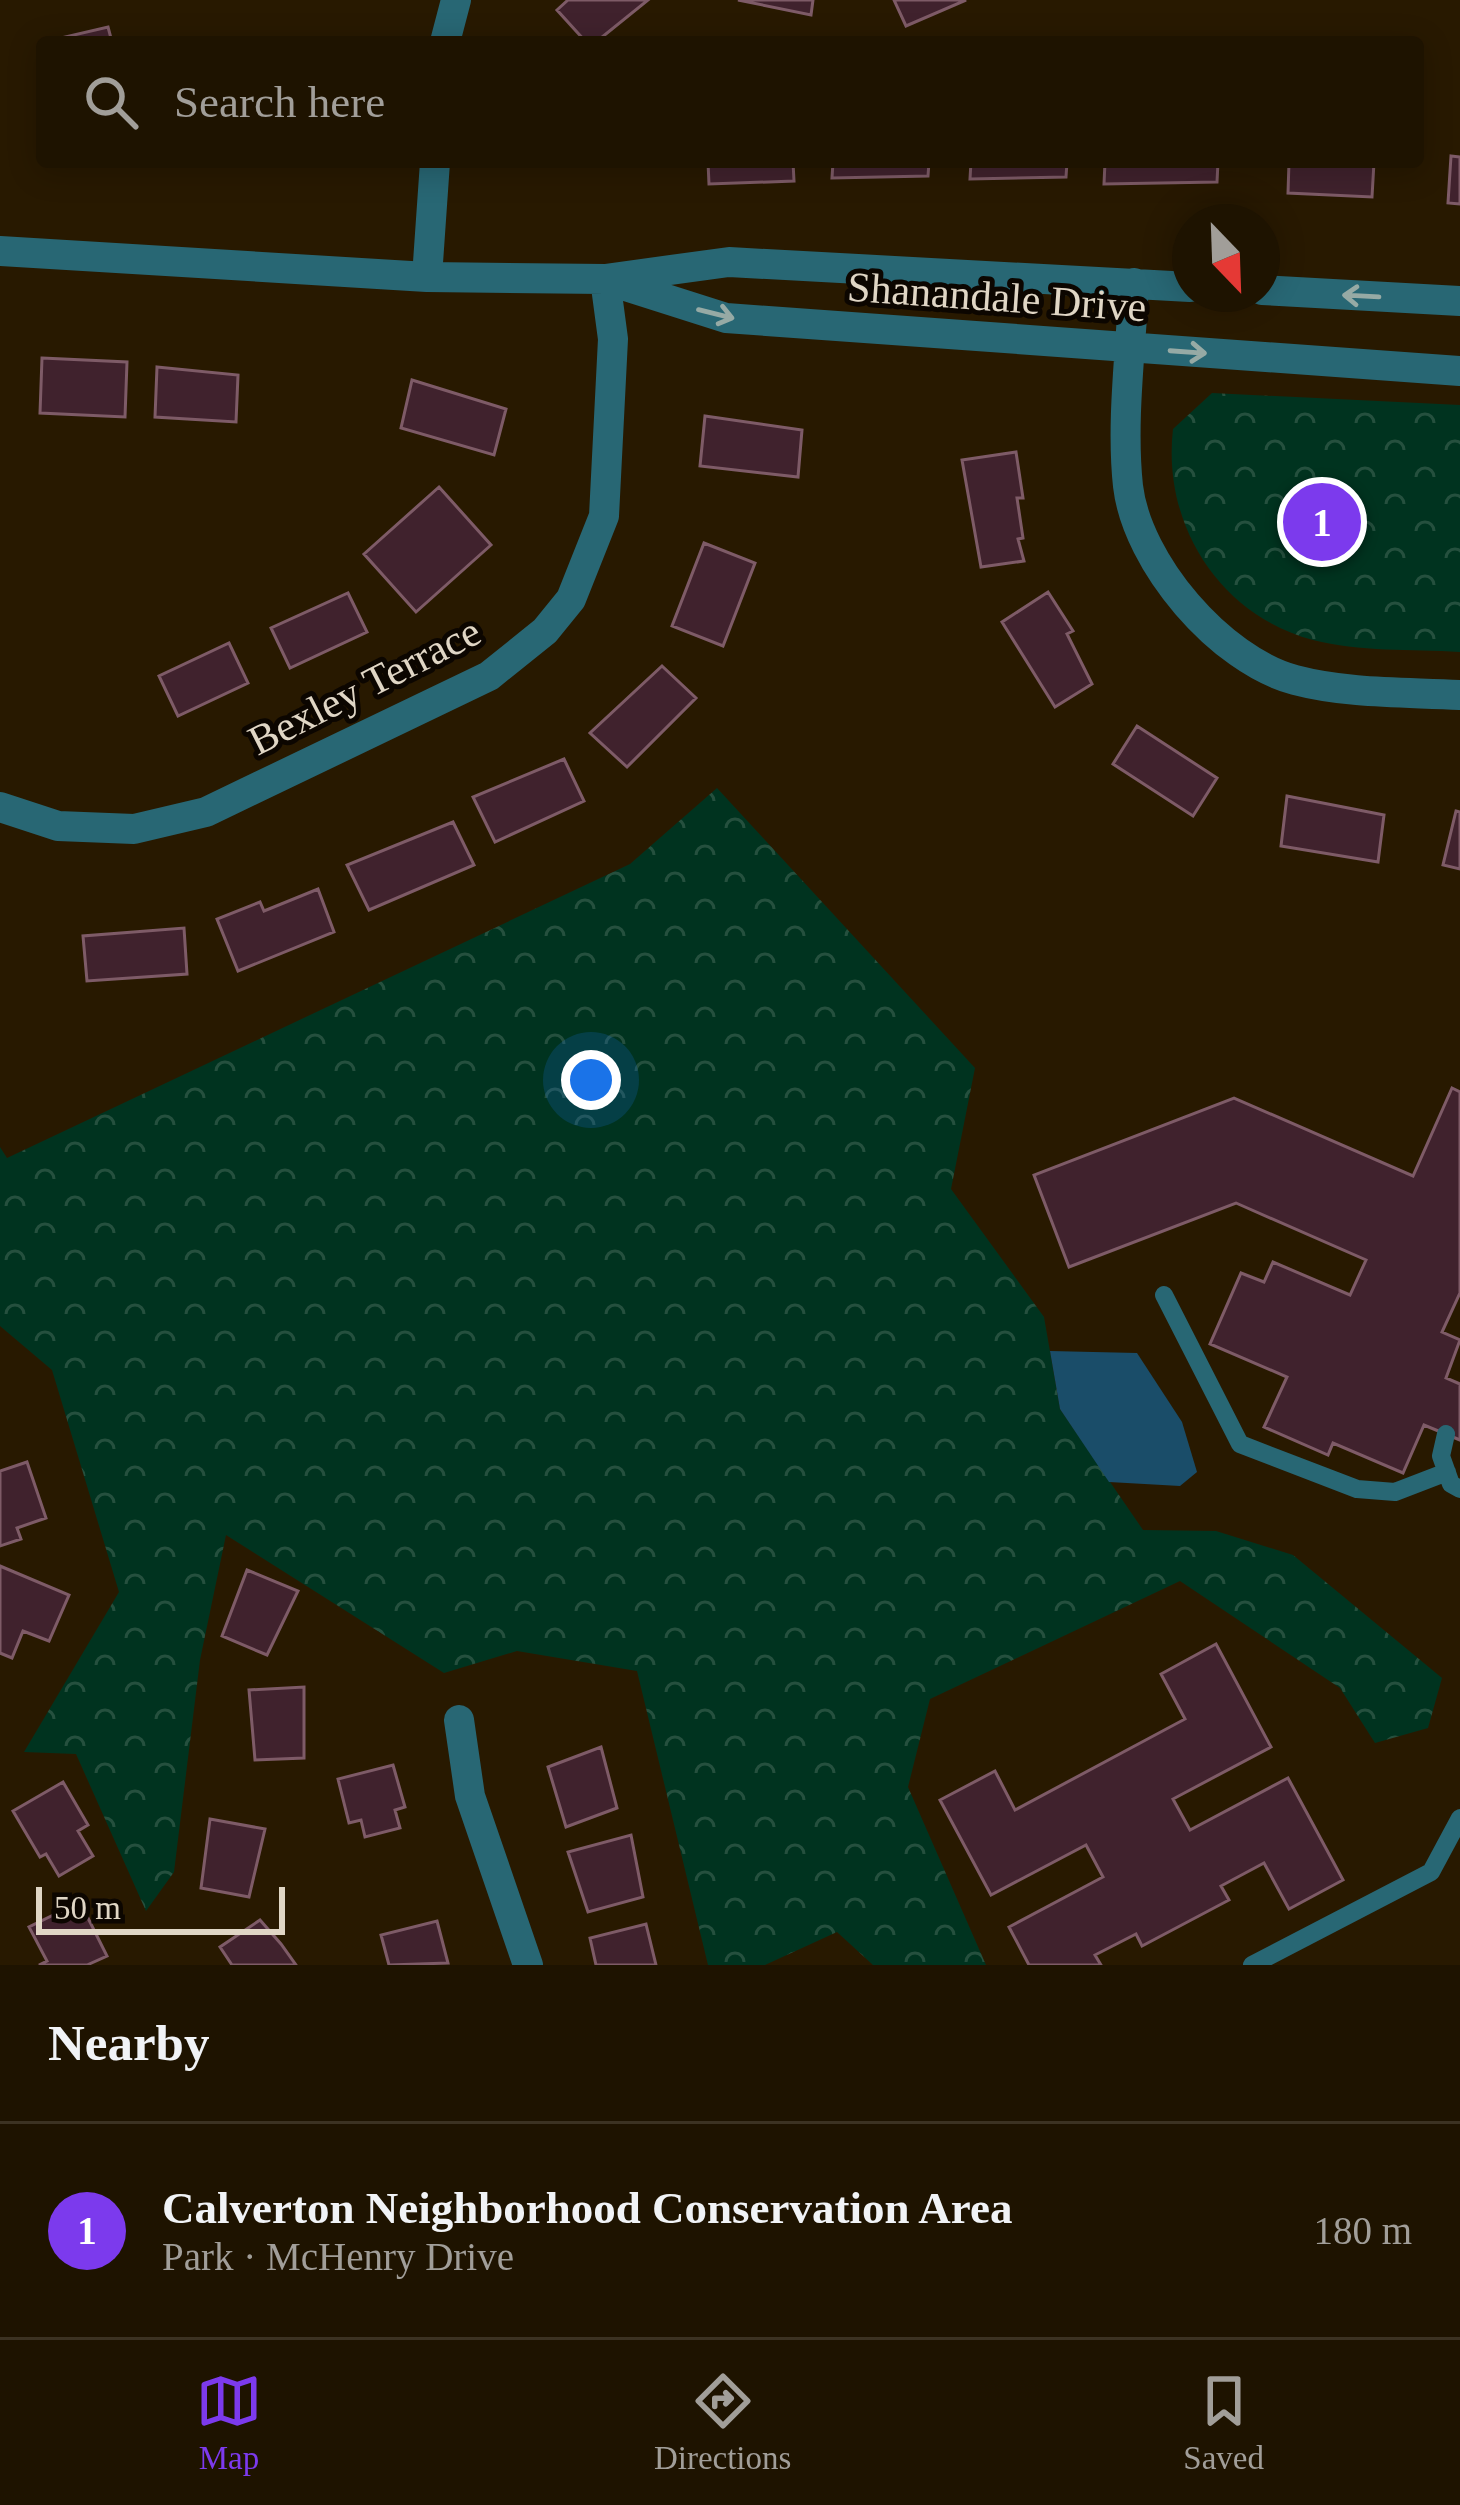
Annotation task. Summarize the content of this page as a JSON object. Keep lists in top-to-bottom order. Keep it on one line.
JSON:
{"streets":{"street":["Shanandale Drive","Bexley Terrace"]},"crossings":[["Shanandale Drive","Bexley Terrace"]],"scale_bar":"50 m","north":"bottom right","page":{"search":"Search here","pins":"1","scale":"50 m","heading":"Nearby","list":[{"mark":"1","name":"Calverton Neighborhood Conservation Area","note":"Park · McHenry Drive","value":"180 m"}],"nav":["Map","Directions","Saved"]}}
